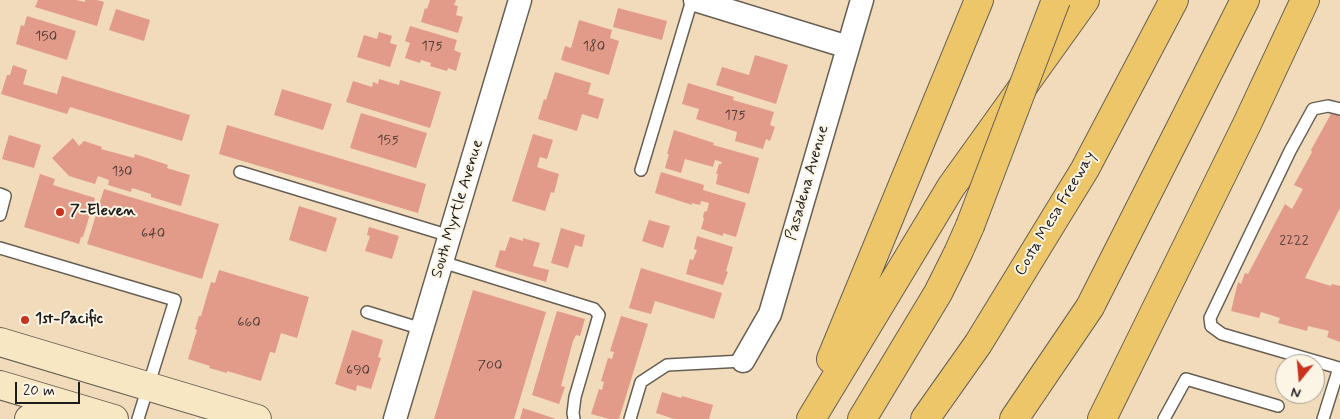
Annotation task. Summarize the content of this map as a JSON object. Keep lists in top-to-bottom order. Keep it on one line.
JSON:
{"streets":{"highway":["Costa Mesa Freeway"],"street":["Pasadena Avenue","South Myrtle Avenue"]},"places":["7-Eleven","1st-Pacific"],"house_numbers":["150","175","180","175","155","130","640","2222","660","700","690"],"scale_bar":"20 m","north":"bottom"}
